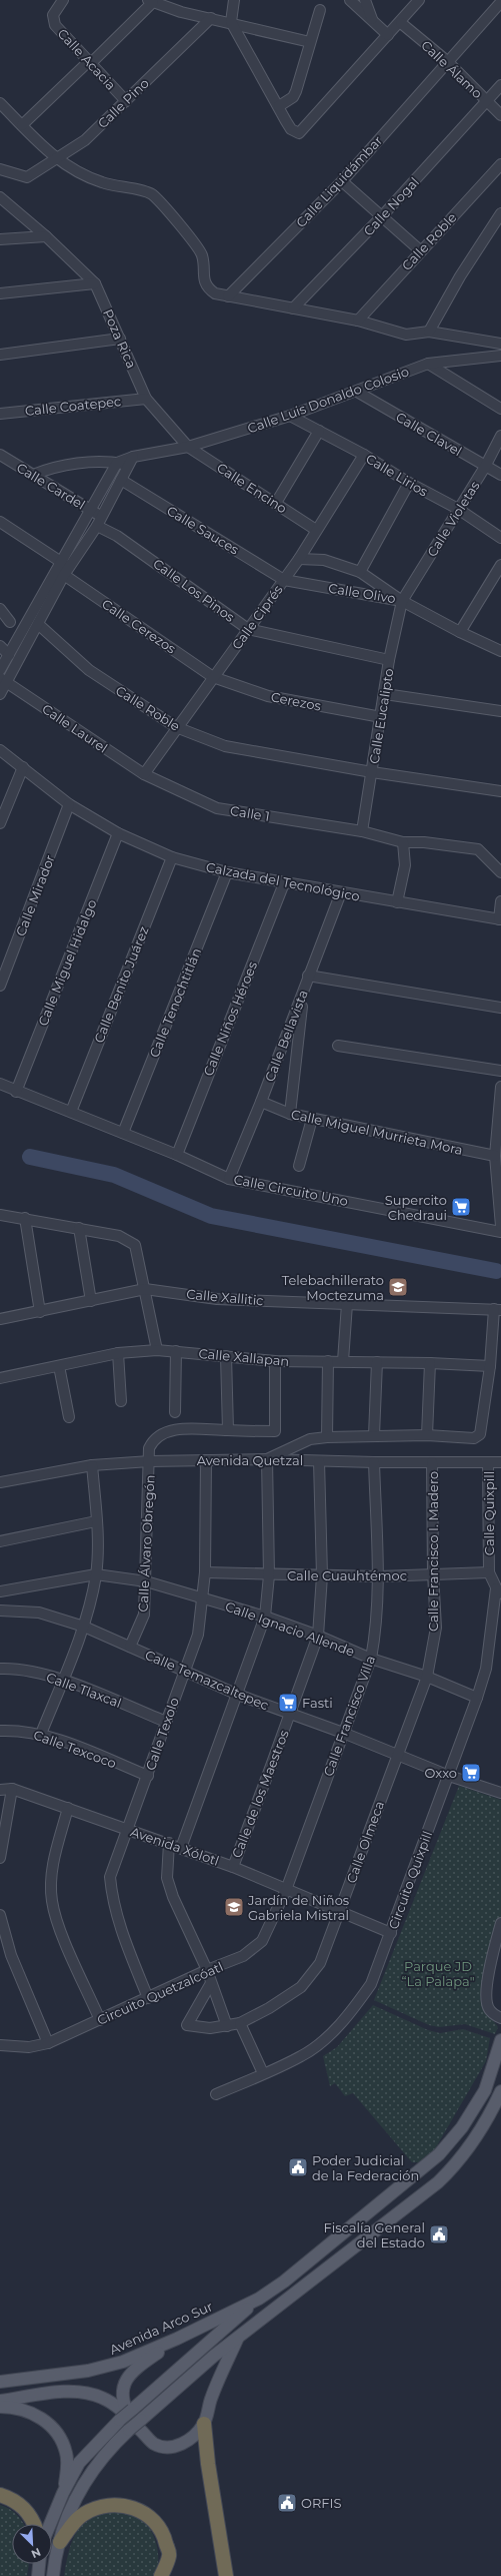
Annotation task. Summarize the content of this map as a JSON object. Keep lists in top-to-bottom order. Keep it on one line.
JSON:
{"streets":{"main road":["Avenida Arco Sur"],"street":["Calle Acacia","Calle Álamo","Calle Pino","Calle Liquidámbar","Calle Nogal","Calle Roble","Poza Rica","Calle Luis Donaldo Colosio","Calle Coatepec","Calle Clavel","Calle Lirios","Calle Cardel","Calle Encino","Calle Violetas","Calle Sauces","Calle Los Pinos","Calle Olivo","Calle Ciprés","Calle Cerezos","Cerezos","Calle Eucalipto","Calle Laurel","Calle 1","Calzada del Tecnológico","Calle Mirador","Calle Miguel Hidalgo","Calle Benito Juárez","Calle Tenochtitlán","Calle Niños Héroes","Calle Bellavista","Calle Miguel Murrieta Mora","Calle Circuito Uno","Calle Xallitic","Calle Xallapan","Avenida Quetzal","Calle Quixpill","Calle Álvaro Obregón","Calle Francisco I. Madero","Calle Cuauhtémoc","Calle Ignacio Allende","Calle Temazcaltepec","Calle Tlaxcal","Calle Francisco Villa","Calle Texolo","Calle Texcoco","Calle de los Maestros","Calle Olmeca","Avenida Xólotl","Circuito Quixpill","Circuito Quetzalcóatl"]},"crossings":[["Calle Acacia","Calle Pino"],["Calle Álamo","Calle Liquidámbar"],["Calle Álamo","Calle Nogal"],["Calle Roble","Calle Ciprés"],["Calle Roble","Calle Eucalipto"],["Poza Rica","Calle Luis Donaldo Colosio"],["Poza Rica","Calle Coatepec"],["Poza Rica","Calle Encino"],["Calle Luis Donaldo Colosio","Calle Clavel"],["Calle Luis Donaldo Colosio","Calle Lirios"],["Calle Luis Donaldo Colosio","Calle Cardel"],["Calle Luis Donaldo Colosio","Calle Encino"],["Calle Clavel","Calle Violetas"],["Calle Lirios","Calle Violetas"],["Calle Lirios","Calle Ciprés"],["Calle Encino","Calle Ciprés"],["Calle Violetas","Calle Olivo"],["Calle Violetas","Calle Eucalipto"],["Calle Sauces","Calle Olivo"],["Calle Sauces","Calle Ciprés"],["Calle Los Pinos","Calle Ciprés"],["Calle Los Pinos","Calle Eucalipto"],["Calle Olivo","Calle Ciprés"],["Calle Olivo","Calle Eucalipto"],["Calle Ciprés","Calle Cerezos"],["Calle Ciprés","Cerezos"],["Calle Ciprés","Calle Laurel"],["Calle Ciprés","Calle 1"],["Calle Cerezos","Cerezos"],["Cerezos","Calle Eucalipto"],["Calle Eucalipto","Calle 1"],["Calle Laurel","Calle 1"],["Calzada del Tecnológico","Calle Mirador"],["Calzada del Tecnológico","Calle Miguel Hidalgo"],["Calzada del Tecnológico","Calle Benito Juárez"],["Calzada del Tecnológico","Calle Tenochtitlán"],["Calzada del Tecnológico","Calle Niños Héroes"],["Calzada del Tecnológico","Calle Bellavista"],["Calle Miguel Hidalgo","Calle Circuito Uno"],["Calle Benito Juárez","Calle Circuito Uno"],["Calle Tenochtitlán","Calle Circuito Uno"],["Calle Niños Héroes","Calle Circuito Uno"],["Calle Bellavista","Calle Miguel Murrieta Mora"],["Calle Bellavista","Calle Circuito Uno"],["Calle Xallapan","Calle Álvaro Obregón"],["Avenida Quetzal","Calle Quixpill"],["Avenida Quetzal","Calle Álvaro Obregón"],["Avenida Quetzal","Calle Francisco I. Madero"],["Avenida Quetzal","Calle Francisco Villa"],["Avenida Quetzal","Calle Texolo"],["Avenida Quetzal","Calle de los Maestros"],["Calle Quixpill","Calle Cuauhtémoc"],["Calle Quixpill","Circuito Quixpill"],["Calle Álvaro Obregón","Calle Ignacio Allende"],["Calle Álvaro Obregón","Calle Temazcaltepec"],["Calle Francisco I. Madero","Calle Cuauhtémoc"],["Calle Francisco I. Madero","Calle Ignacio Allende"],["Calle Francisco I. Madero","Calle Temazcaltepec"],["Calle Francisco I. Madero","Calle Olmeca"],["Calle Cuauhtémoc","Calle Francisco Villa"],["Calle Cuauhtémoc","Calle Texolo"],["Calle Cuauhtémoc","Calle de los Maestros"],["Calle Ignacio Allende","Calle Francisco Villa"],["Calle Ignacio Allende","Calle Texolo"],["Calle Ignacio Allende","Calle de los Maestros"],["Calle Ignacio Allende","Circuito Quixpill"],["Calle Temazcaltepec","Calle Francisco Villa"],["Calle Temazcaltepec","Calle Texolo"],["Calle Temazcaltepec","Calle de los Maestros"],["Calle Temazcaltepec","Calle Olmeca"],["Calle Temazcaltepec","Circuito Quixpill"],["Calle Tlaxcal","Calle Texolo"],["Calle Francisco Villa","Avenida Xólotl"],["Calle Francisco Villa","Circuito Quetzalcóatl"],["Calle Texolo","Calle Texcoco"],["Calle Texolo","Avenida Xólotl"],["Calle Texolo","Circuito Quetzalcóatl"],["Calle de los Maestros","Avenida Xólotl"],["Calle Olmeca","Avenida Xólotl"],["Avenida Xólotl","Circuito Quixpill"],["Avenida Xólotl","Circuito Quetzalcóatl"]],"parks":["Parque JD “La Palapa\""],"places":{"supermarket":["Supercito Chedraui","Fasti","Oxxo"],"school or university":["Telebachillerato Moctezuma","Jardín de Niños Gabriela Mistral"],"public building":["Poder Judicial de la Federación","Fiscalía General del Estado","ORFIS"]},"north":"bottom right"}
